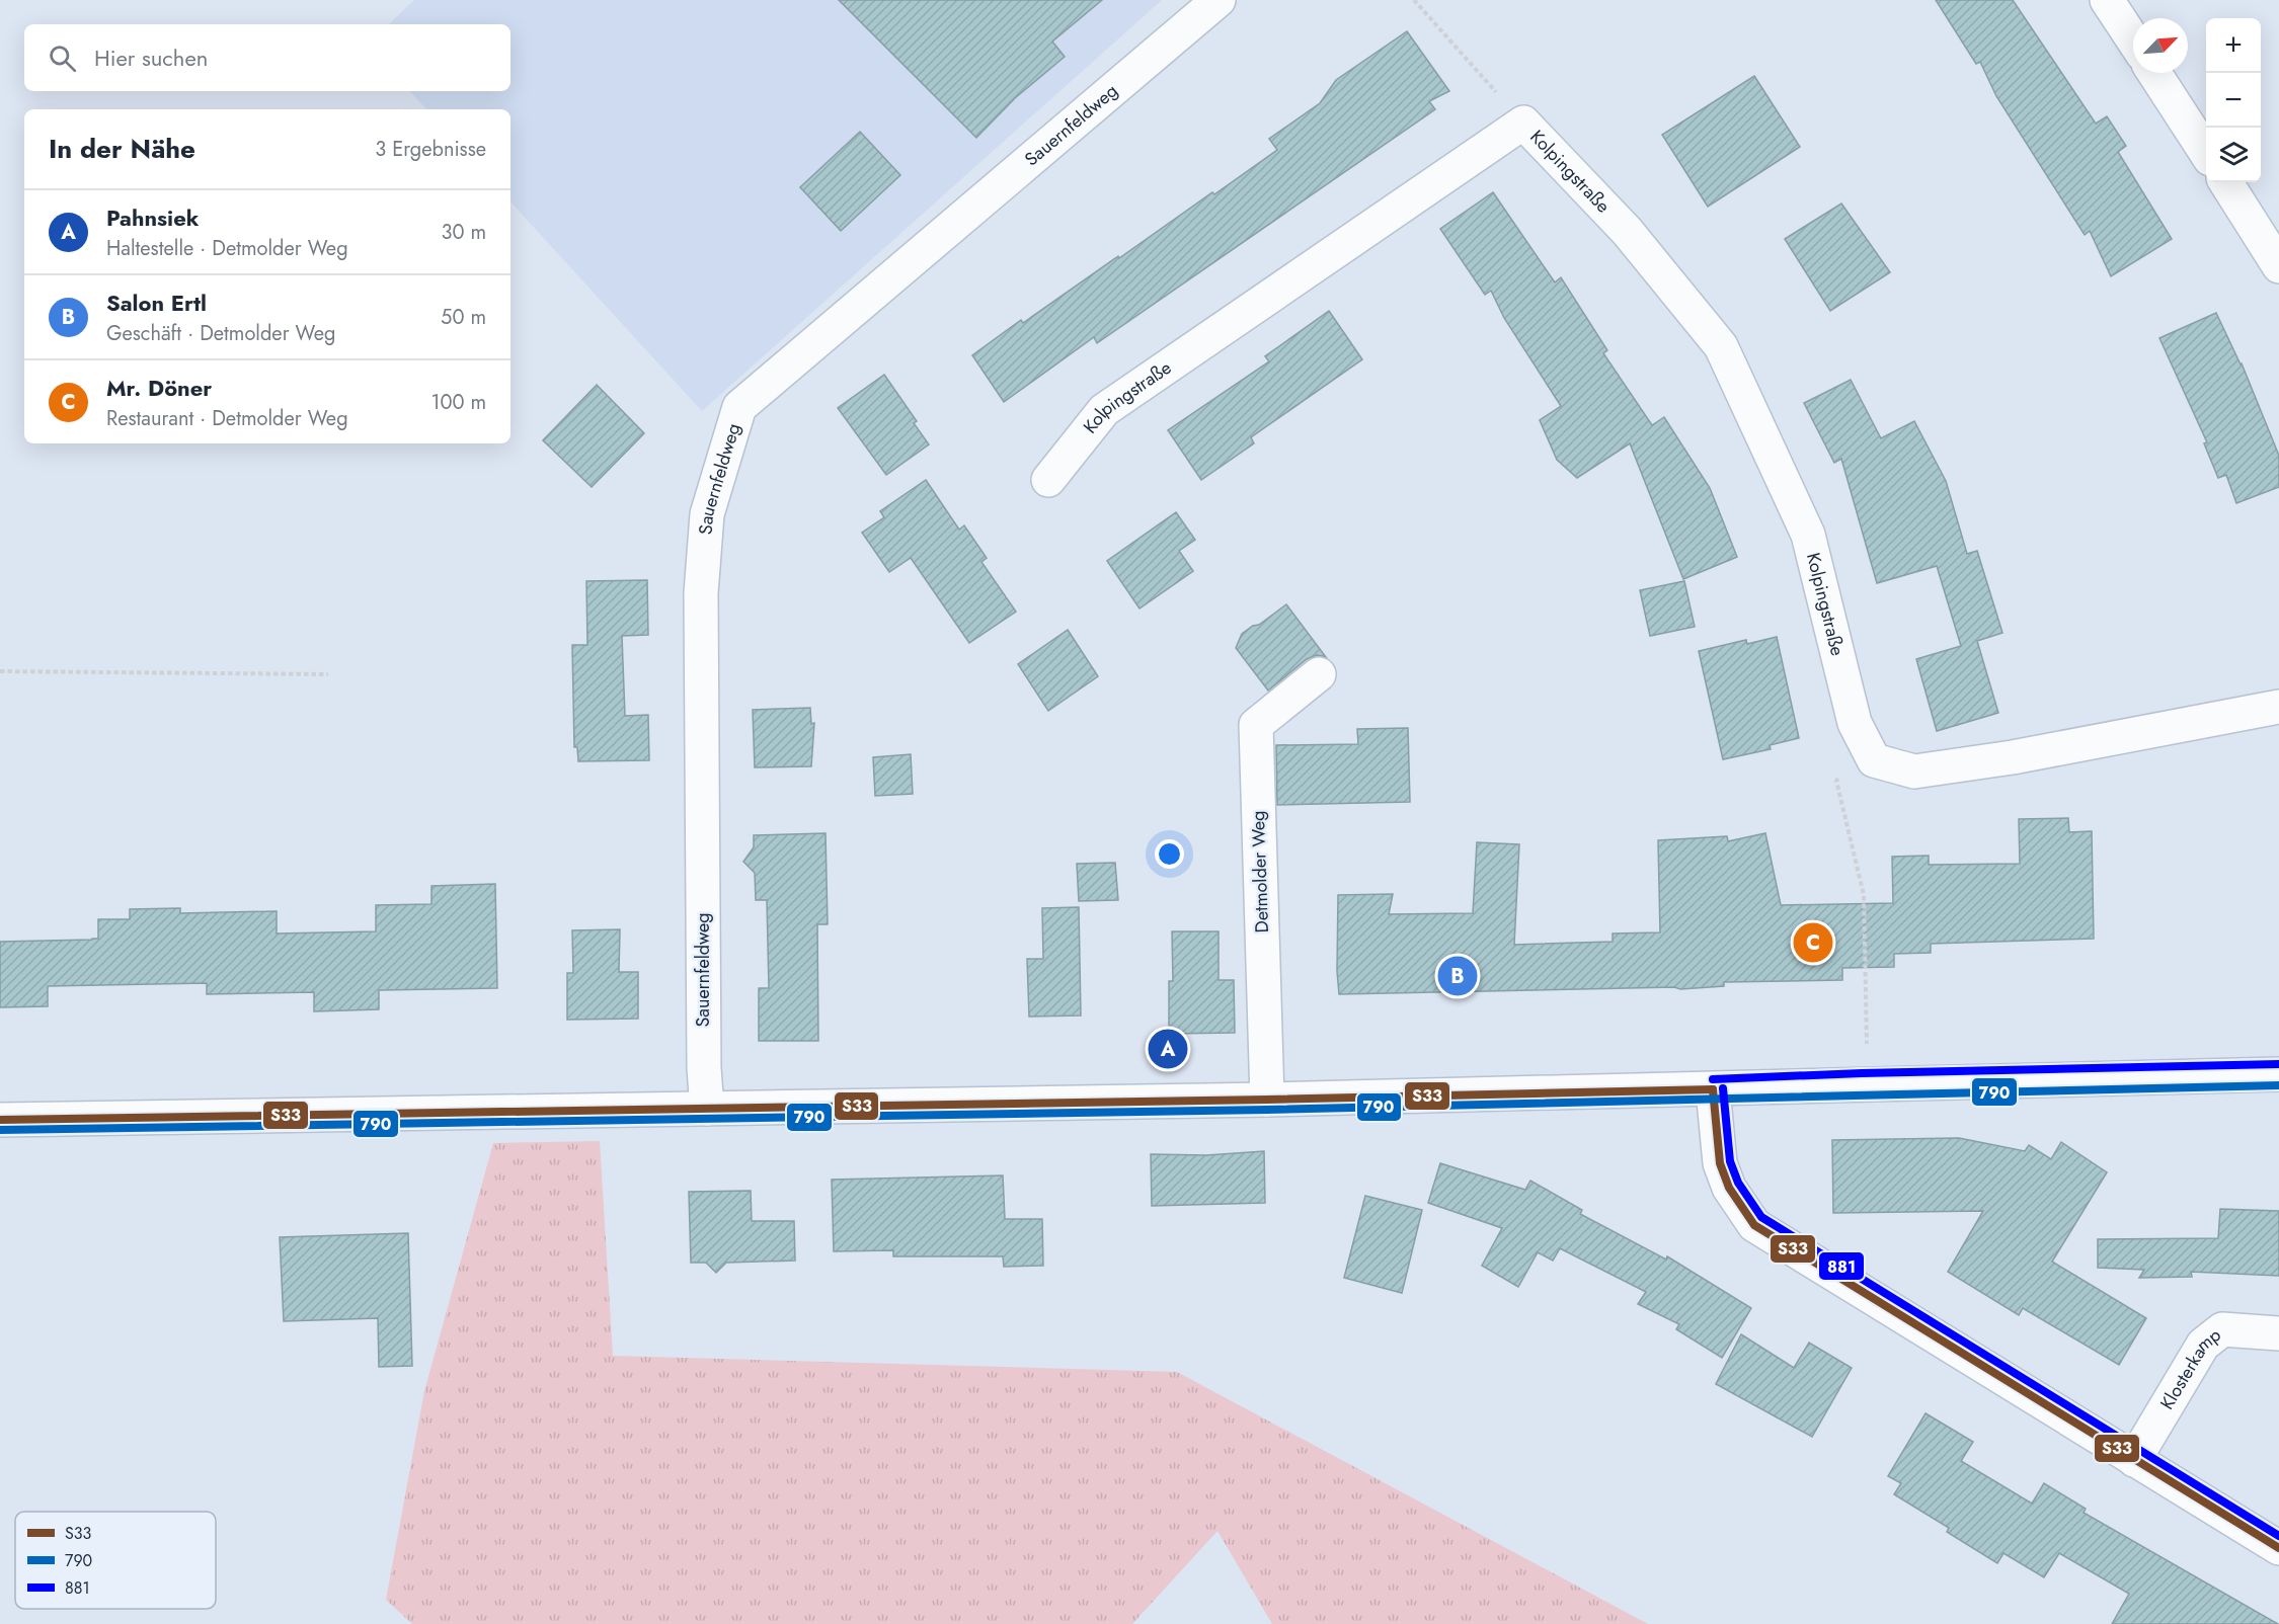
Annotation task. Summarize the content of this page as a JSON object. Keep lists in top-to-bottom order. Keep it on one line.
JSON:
{"streets":{"street":["Sauernfeldweg","Kolpingstraße","Detmolder Weg","Klosterkamp"]},"lines":["transit line 881","transit line 790","transit line S33"],"legend":["S33","790","881"],"north":"top right","page":{"map_buttons":["+","−"],"search":"Hier suchen","heading":["In der Nähe","3 Ergebnisse"],"list":[{"mark":"A","name":"Pahnsiek","note":"Haltestelle · Detmolder Weg","value":"30 m"},{"mark":"B","name":"Salon Ertl","note":"Geschäft · Detmolder Weg","value":"50 m"},{"mark":"C","name":"Mr. Döner","note":"Restaurant · Detmolder Weg","value":"100 m"}],"pins":["C","B","A"]}}
